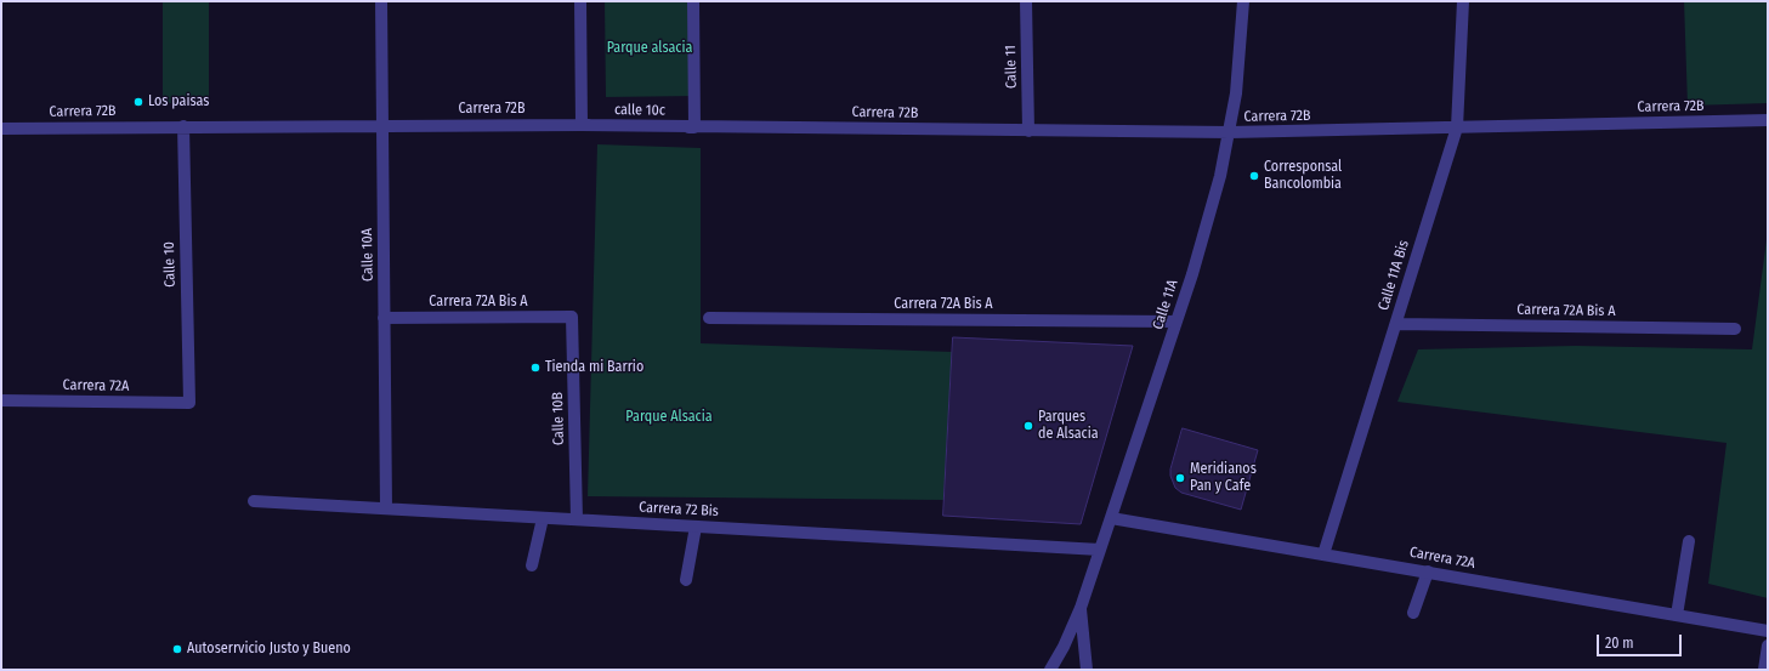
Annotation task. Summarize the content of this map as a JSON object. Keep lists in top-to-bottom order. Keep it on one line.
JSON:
{"streets":{"street":["Calle 11","Carrera 72B","calle 10c","Calle 10A","Calle 10","Calle 11A Bis","Carrera 72A Bis A","Calle 11A","Carrera 72A","Calle 10B","Carrera 72 Bis"]},"crossings":[["Calle 11","Carrera 72B"],["Carrera 72B","calle 10c"],["Carrera 72B","Calle 10A"],["Carrera 72B","Calle 10"],["Carrera 72B","Calle 11A Bis"],["Carrera 72B","Calle 11A"],["Calle 10A","Carrera 72A Bis A"],["Calle 10A","Carrera 72 Bis"],["Calle 10","Carrera 72A"],["Calle 11A Bis","Carrera 72A Bis A"],["Calle 11A Bis","Carrera 72A"],["Carrera 72A Bis A","Calle 11A"],["Carrera 72A Bis A","Calle 10B"],["Calle 11A","Carrera 72A"],["Calle 11A","Carrera 72 Bis"],["Calle 10B","Carrera 72 Bis"]],"parks":["Parque alsacia","Parque Alsacia"],"places":["Los paisas","Corresponsal Bancolombia","Tienda mi Barrio","Parques de Alsacia","Meridianos Pan y Cafe","Autoserrvicio Justo y Bueno"],"scale_bar":"20 m"}
